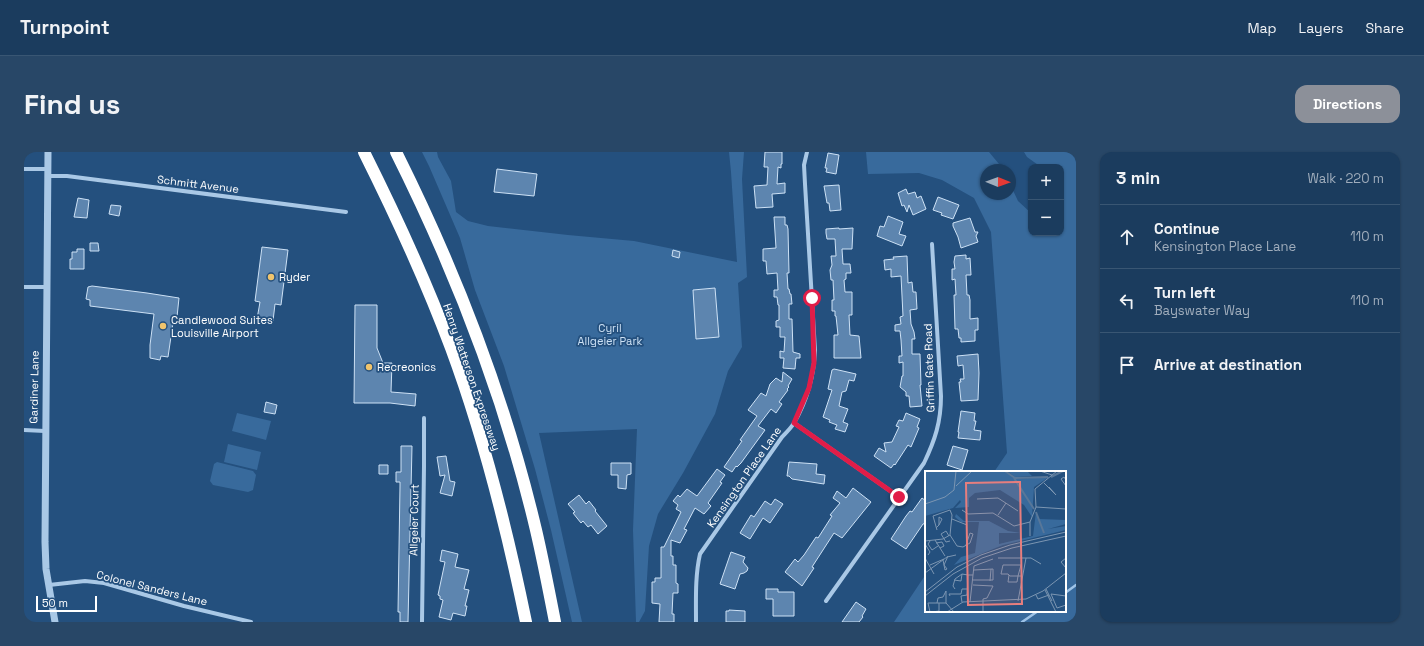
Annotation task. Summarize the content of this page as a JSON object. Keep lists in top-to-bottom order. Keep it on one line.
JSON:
{"streets":{"highway":["Henry Watterson Expressway"],"street":["Schmitt Avenue","Griffin Gate Road","Gardiner Lane","Kensington Place Lane","Allgeier Court","Colonel Sanders Lane"]},"crossings":[["Schmitt Avenue","Gardiner Lane"],["Gardiner Lane","Colonel Sanders Lane"]],"parks":["Cyril Allgeier Park"],"places":["Ryder","Candlewood Suites Louisville Airport","Recreonics"],"scale_bar":"50 m","north":"right","page":{"header":"Turnpoint","nav":["Map","Layers","Share"],"buttons":"Directions","title":"Find us","heading":["3 min","Walk · 220 m"],"map_buttons":["+","−"],"list":[["Continue","Kensington Place Lane","110 m"],["Turn left","Bayswater Way","110 m"],"Arrive at destination"],"scale":"50 m"}}
